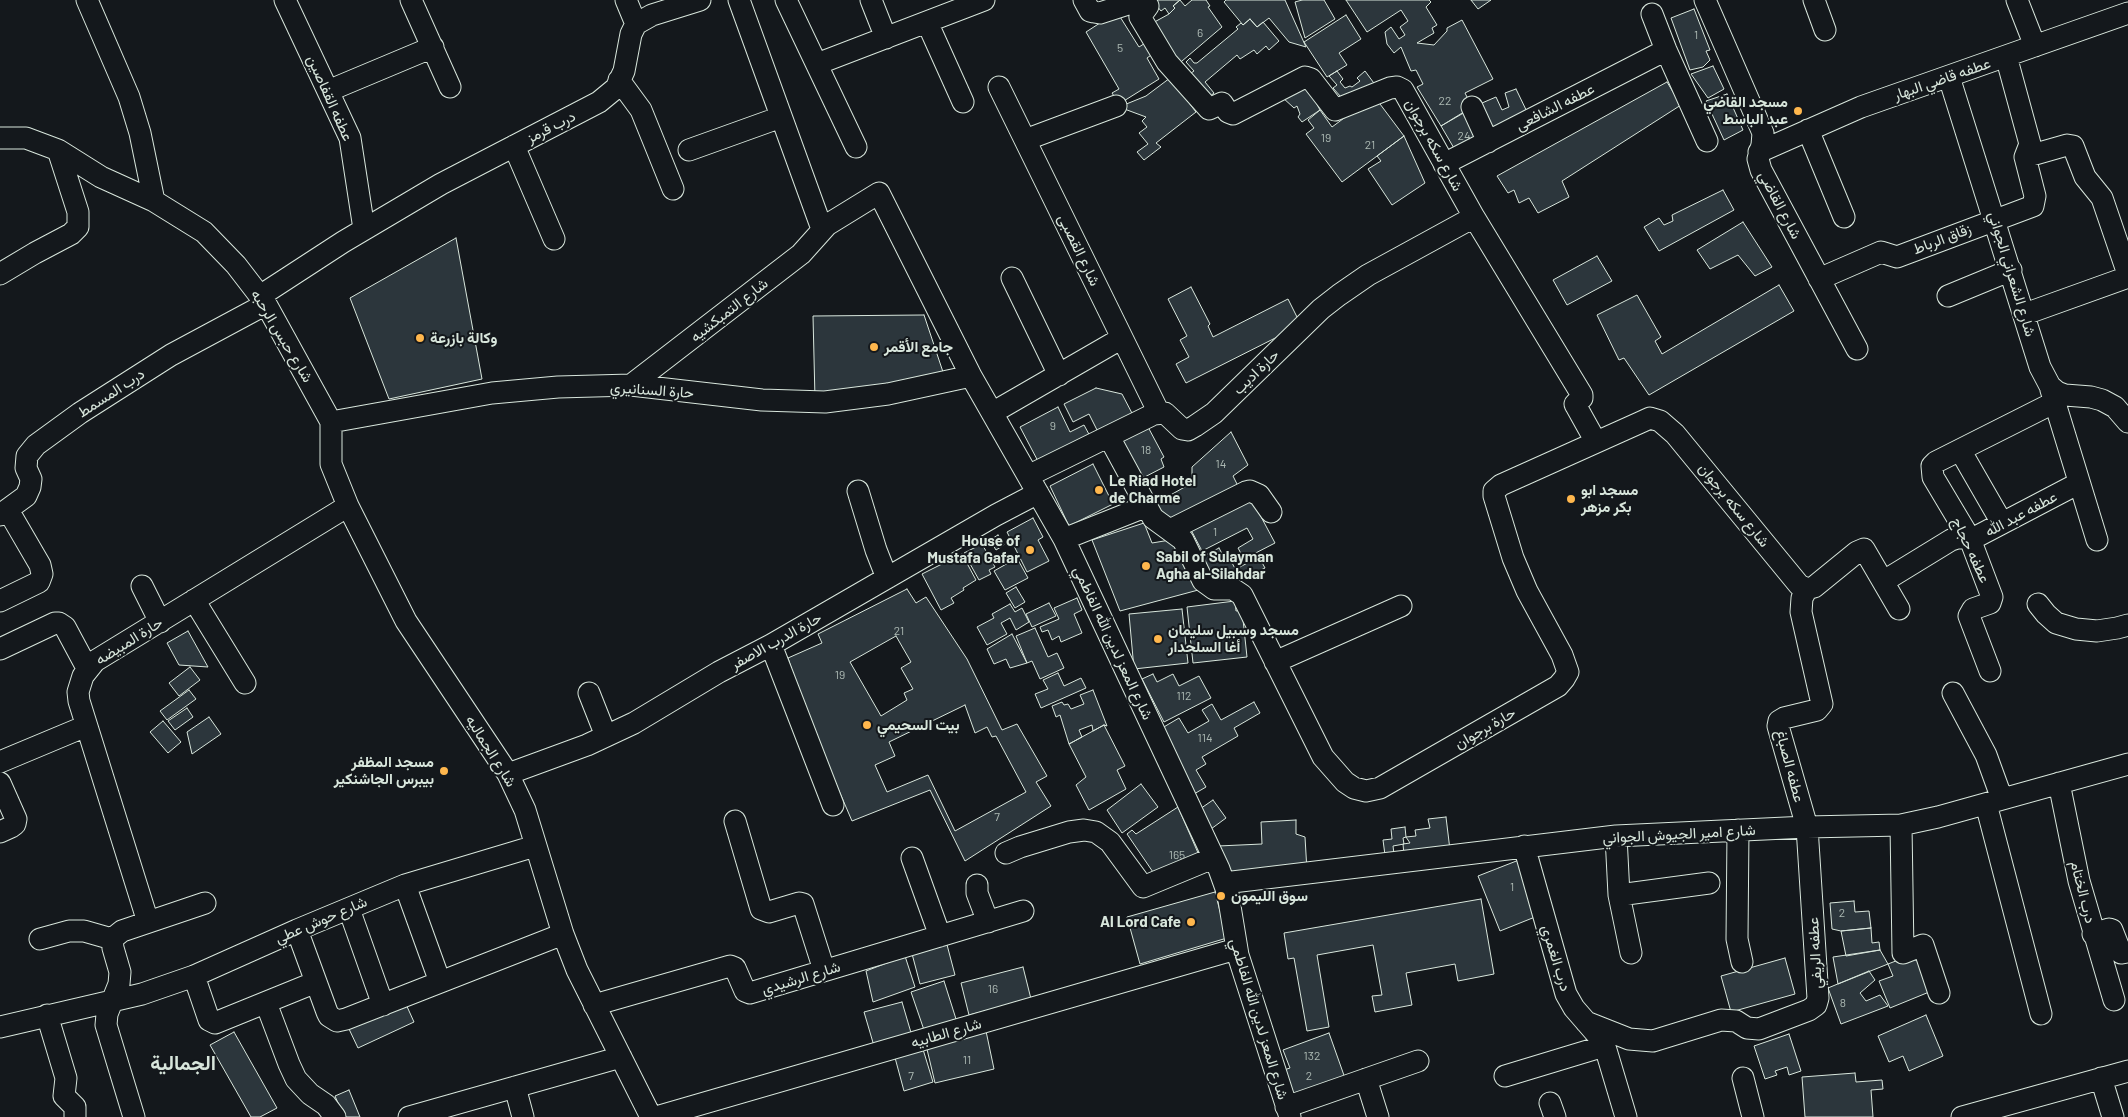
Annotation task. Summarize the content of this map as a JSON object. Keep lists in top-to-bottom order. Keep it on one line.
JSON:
{"streets":{"street":["عطفه قاضي البهار","عطفه القفاصين","عطفه الشافعى","درب قرمز","شارع سكه برجوان","شارع القاضي","زقاق الرباط","شارع القصبى","شارع الشعراني الجواني","شارع التمبكشيه","شارع حبس الرحبه","حارة اديب","حارة السنانيري","درب المسمط","عطفه عبد الله","عطفه حجاج","حارة المبيضه","حارة الدرب الاصفر","شارع المعز لدين الله الفاطمي","حارة برجوان","شارع الجماليه","عطفه الصباغ","شارع امير الجيوش الجواني","درب الختام","شارع حوش عطي","عطفه الريفي","درب الغمري","شارع الرشيدي","شارع الطابيه"]},"crossings":[["عطفه قاضي البهار","شارع القاضي"],["عطفه قاضي البهار","زقاق الرباط"],["عطفه قاضي البهار","شارع الشعراني الجواني"],["عطفه القفاصين","درب قرمز"],["عطفه الشافعى","شارع سكه برجوان"],["درب قرمز","شارع حبس الرحبه"],["درب قرمز","درب المسمط"],["شارع سكه برجوان","حارة اديب"],["شارع سكه برجوان","حارة برجوان"],["شارع سكه برجوان","عطفه الصباغ"],["شارع القاضي","زقاق الرباط"],["زقاق الرباط","شارع الشعراني الجواني"],["شارع القصبى","حارة اديب"],["شارع التمبكشيه","حارة السنانيري"],["شارع التمبكشيه","شارع المعز لدين الله الفاطمي"],["شارع حبس الرحبه","حارة السنانيري"],["شارع حبس الرحبه","درب المسمط"],["شارع حبس الرحبه","شارع الجماليه"],["حارة السنانيري","شارع المعز لدين الله الفاطمي"],["حارة السنانيري","شارع الجماليه"],["عطفه عبد الله","عطفه حجاج"],["حارة المبيضه","شارع الجماليه"],["حارة الدرب الاصفر","شارع المعز لدين الله الفاطمي"],["حارة الدرب الاصفر","شارع الجماليه"],["شارع المعز لدين الله الفاطمي","شارع امير الجيوش الجواني"],["شارع المعز لدين الله الفاطمي","شارع الطابيه"],["شارع الجماليه","شارع حوش عطي"],["شارع الجماليه","شارع الرشيدي"],["عطفه الصباغ","شارع امير الجيوش الجواني"],["عطفه الصباغ","عطفه الريفي"],["شارع امير الجيوش الجواني","درب الختام"],["شارع امير الجيوش الجواني","عطفه الريفي"],["شارع امير الجيوش الجواني","درب الغمري"],["عطفه الريفي","درب الغمري"]],"districts":["الجمالية"],"places":["مسجد القاضي عبد الباسط","وكالة بازرعة","جامع الأقمر","Le Riad Hotel de Charme","مسجد ابو بكر مزهر","House of Mustafa Gafar","Sabil of Sulayman Agha al-Silahdar","مسجد وسبيل سليمان أغا السلحدار","بيت السحيمي","مسجد المظفر بيبرس الجاشنكير","سوق الليمون","Al Lord Cafe"],"house_numbers":["6","1","5","22","24","19","21","9","18","14","1","21","19","112","114","7","165","1","2","16","8","132","11","7","2"]}
